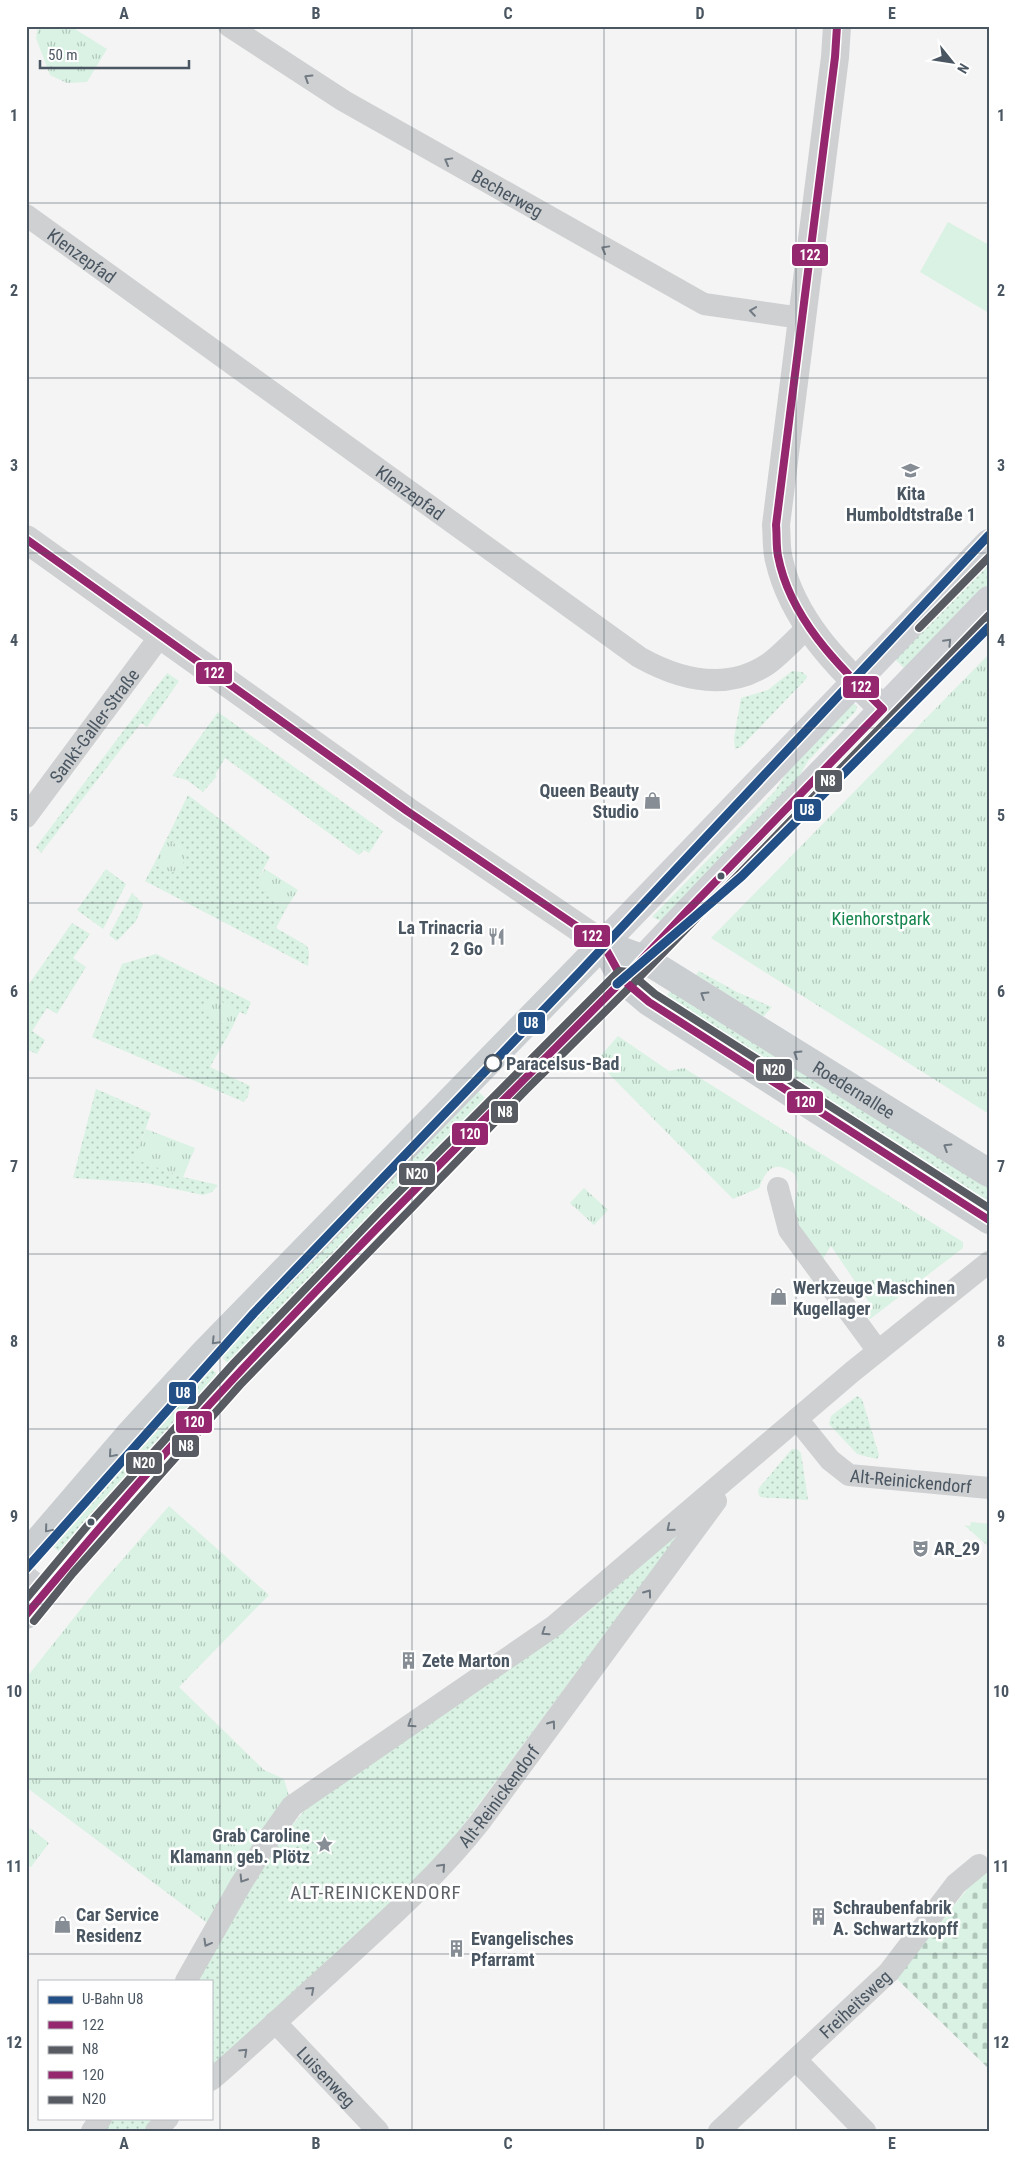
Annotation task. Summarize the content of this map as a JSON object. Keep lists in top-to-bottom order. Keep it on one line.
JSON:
{"streets":{"main road":["Roedernallee"],"street":["Becherweg","Klenzepfad","Sankt-Galler-Straße","Alt-Reinickendorf","Freiheitsweg","Luisenweg"]},"crossings":[["Alt-Reinickendorf","Luisenweg"]],"one_way":["Becherweg"],"districts":["ALT-REINICKENDORF"],"parks":["Kienhorstpark"],"places":{"school or university":["Kita Humboldtstraße 1"],"shop":["Queen Beauty Studio","Werkzeuge Maschinen Kugellager","Car Service Residenz"],"restaurant":["La Trinacria 2 Go"],"other":["Paracelsus-Bad"],"theatre":["AR_29"],"building":["Zete Marton","Schraubenfabrik A. Schwartzkopff","Evangelisches Pfarramt"],"place":["Grab Caroline Klamann geb. Plötz"]},"lines":["transit line 122","metro line U8","transit line N8","transit line N20","transit line 120"],"legend":["U-Bahn U8","122","N8","120","N20"],"scale_bar":"50 m","north":"bottom right","grid":{"columns":["A","B","C","D","E"],"rows":["1","2","3","4","5","6","7","8","9","10","11","12"]}}
